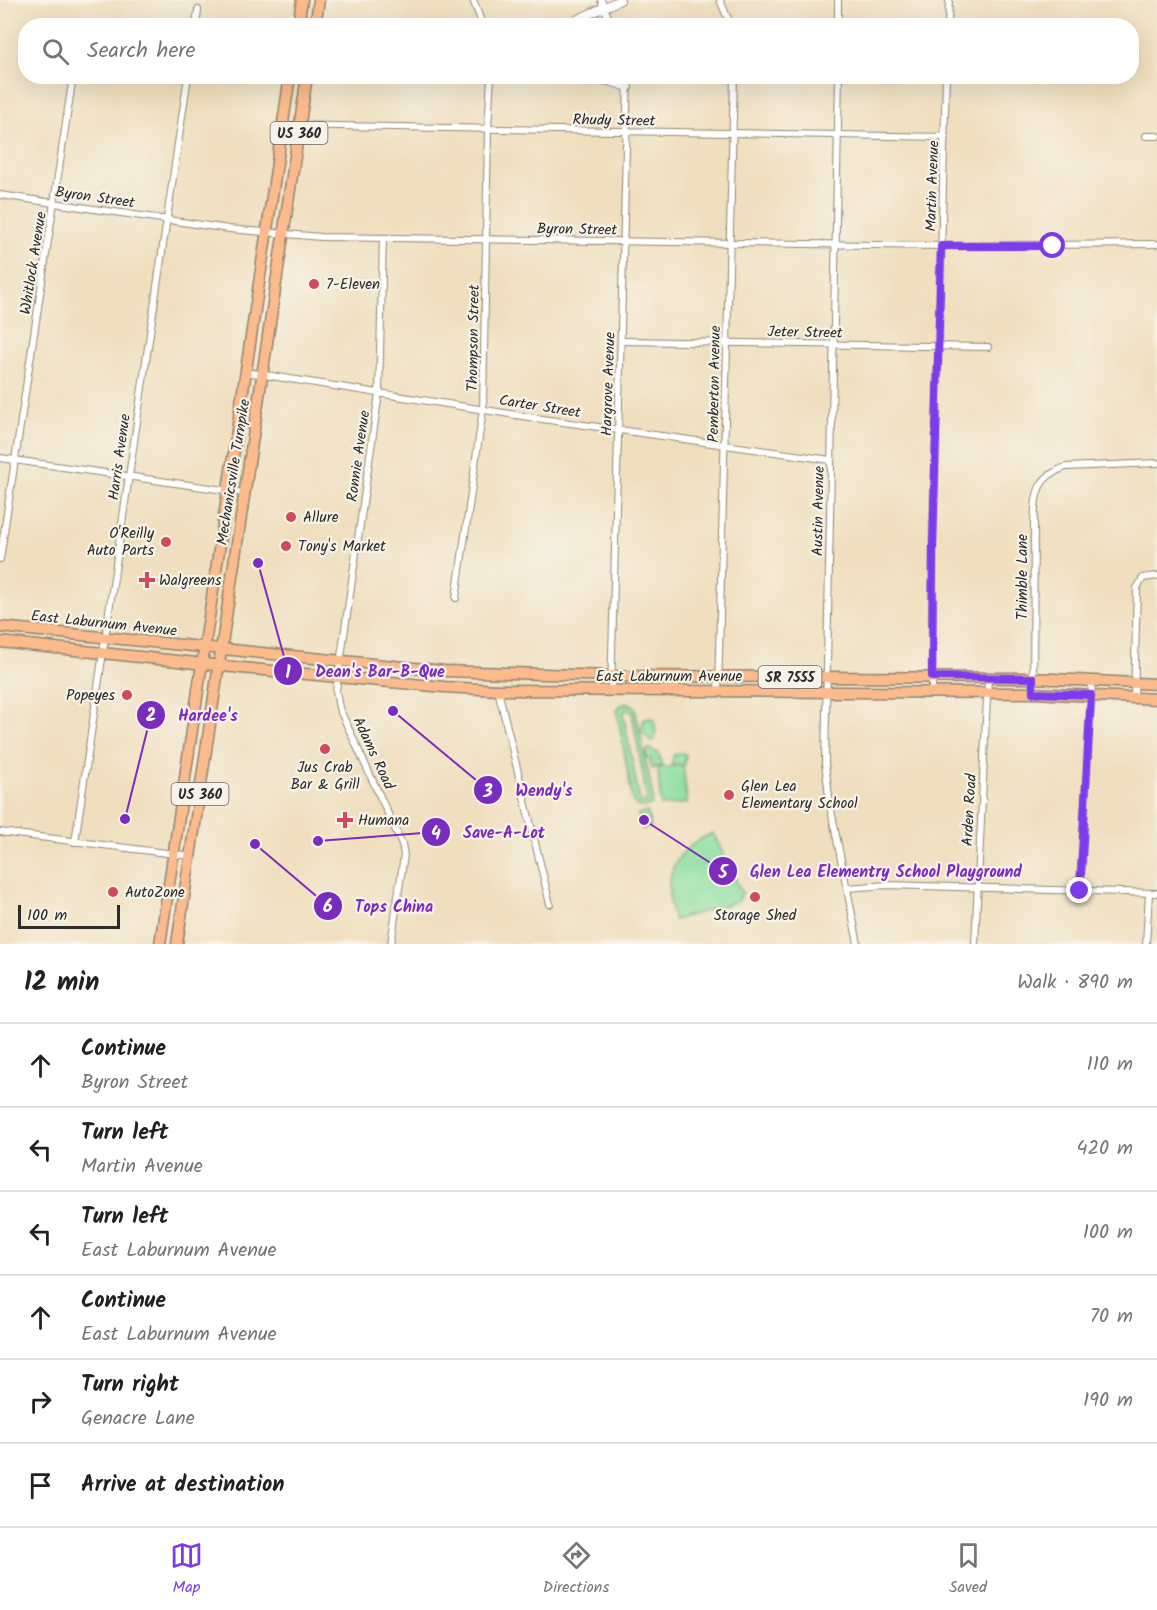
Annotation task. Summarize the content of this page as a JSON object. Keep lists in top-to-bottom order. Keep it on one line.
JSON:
{"streets":{"main road":["US 360","Mechanicsville Turnpike","East Laburnum Avenue","SR 7555"],"street":["Rhudy Street","Martin Avenue","Byron Street","Whitlock Avenue","Jeter Street","Thompson Street","Hargrove Avenue","Pemberton Avenue","Carter Street","Ronnie Avenue","Harris Avenue","Austin Avenue","Thimble Lane","Adams Road","Arden Road"]},"crossings":[["Rhudy Street","Martin Avenue"],["Rhudy Street","Thompson Street"],["Rhudy Street","Hargrove Avenue"],["Rhudy Street","Pemberton Avenue"],["Rhudy Street","Mechanicsville Turnpike"],["Rhudy Street","Austin Avenue"],["Martin Avenue","Byron Street"],["Martin Avenue","Jeter Street"],["Martin Avenue","East Laburnum Avenue"],["Byron Street","Whitlock Avenue"],["Byron Street","Thompson Street"],["Byron Street","Hargrove Avenue"],["Byron Street","Pemberton Avenue"],["Byron Street","Ronnie Avenue"],["Byron Street","Harris Avenue"],["Byron Street","Mechanicsville Turnpike"],["Byron Street","Austin Avenue"],["Jeter Street","Hargrove Avenue"],["Jeter Street","Pemberton Avenue"],["Jeter Street","Austin Avenue"],["Thompson Street","Carter Street"],["Hargrove Avenue","Carter Street"],["Hargrove Avenue","East Laburnum Avenue"],["Pemberton Avenue","Carter Street"],["Pemberton Avenue","East Laburnum Avenue"],["Carter Street","Ronnie Avenue"],["Carter Street","Mechanicsville Turnpike"],["Carter Street","Austin Avenue"],["Ronnie Avenue","East Laburnum Avenue"],["Ronnie Avenue","Adams Road"],["Harris Avenue","East Laburnum Avenue"],["Mechanicsville Turnpike","East Laburnum Avenue"],["Austin Avenue","East Laburnum Avenue"],["Thimble Lane","East Laburnum Avenue"],["East Laburnum Avenue","Adams Road"],["East Laburnum Avenue","Arden Road"]],"places":{"other":["7-Eleven","Allure","O'Reilly Auto Parts","Tony's Market","Dean's Bar-B-Que","Popeyes","Wendy's","Jus Crab Bar & Grill","Glen Lea Elementary School","Hardee's","Glen Lea Elementry School Playground","Save-A-Lot","Tops China","AutoZone","Storage Shed"],"health":["Walgreens","Humana"]},"scale_bar":"100 m","page":{"search":"Search here","scale":"100 m","heading":["12 min","Walk · 890 m"],"list":[["Continue","Byron Street","110 m"],["Turn left","Martin Avenue","420 m"],["Turn left","East Laburnum Avenue","100 m"],["Continue","East Laburnum Avenue","70 m"],["Turn right","Genacre Lane","190 m"],"Arrive at destination"],"nav":["Map","Directions","Saved"]}}
